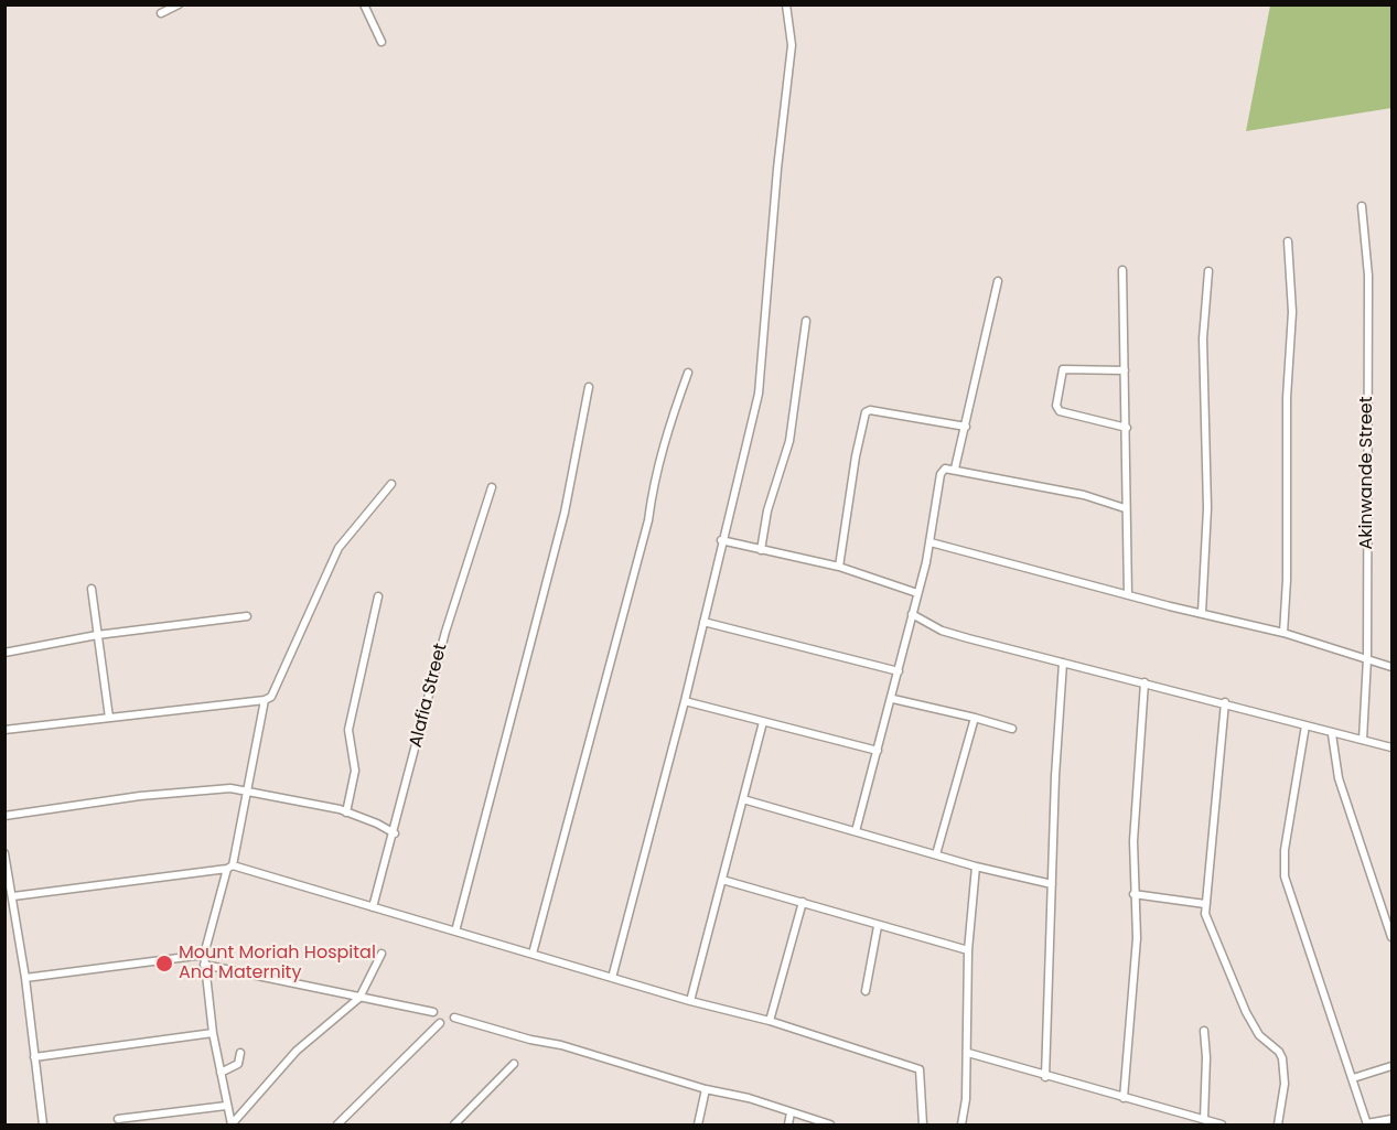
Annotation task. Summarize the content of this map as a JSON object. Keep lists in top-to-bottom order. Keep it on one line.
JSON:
{"streets":{"street":["Akinwande Street","Alafia Street"]},"places":["Mount Moriah Hospital And Maternity"]}
